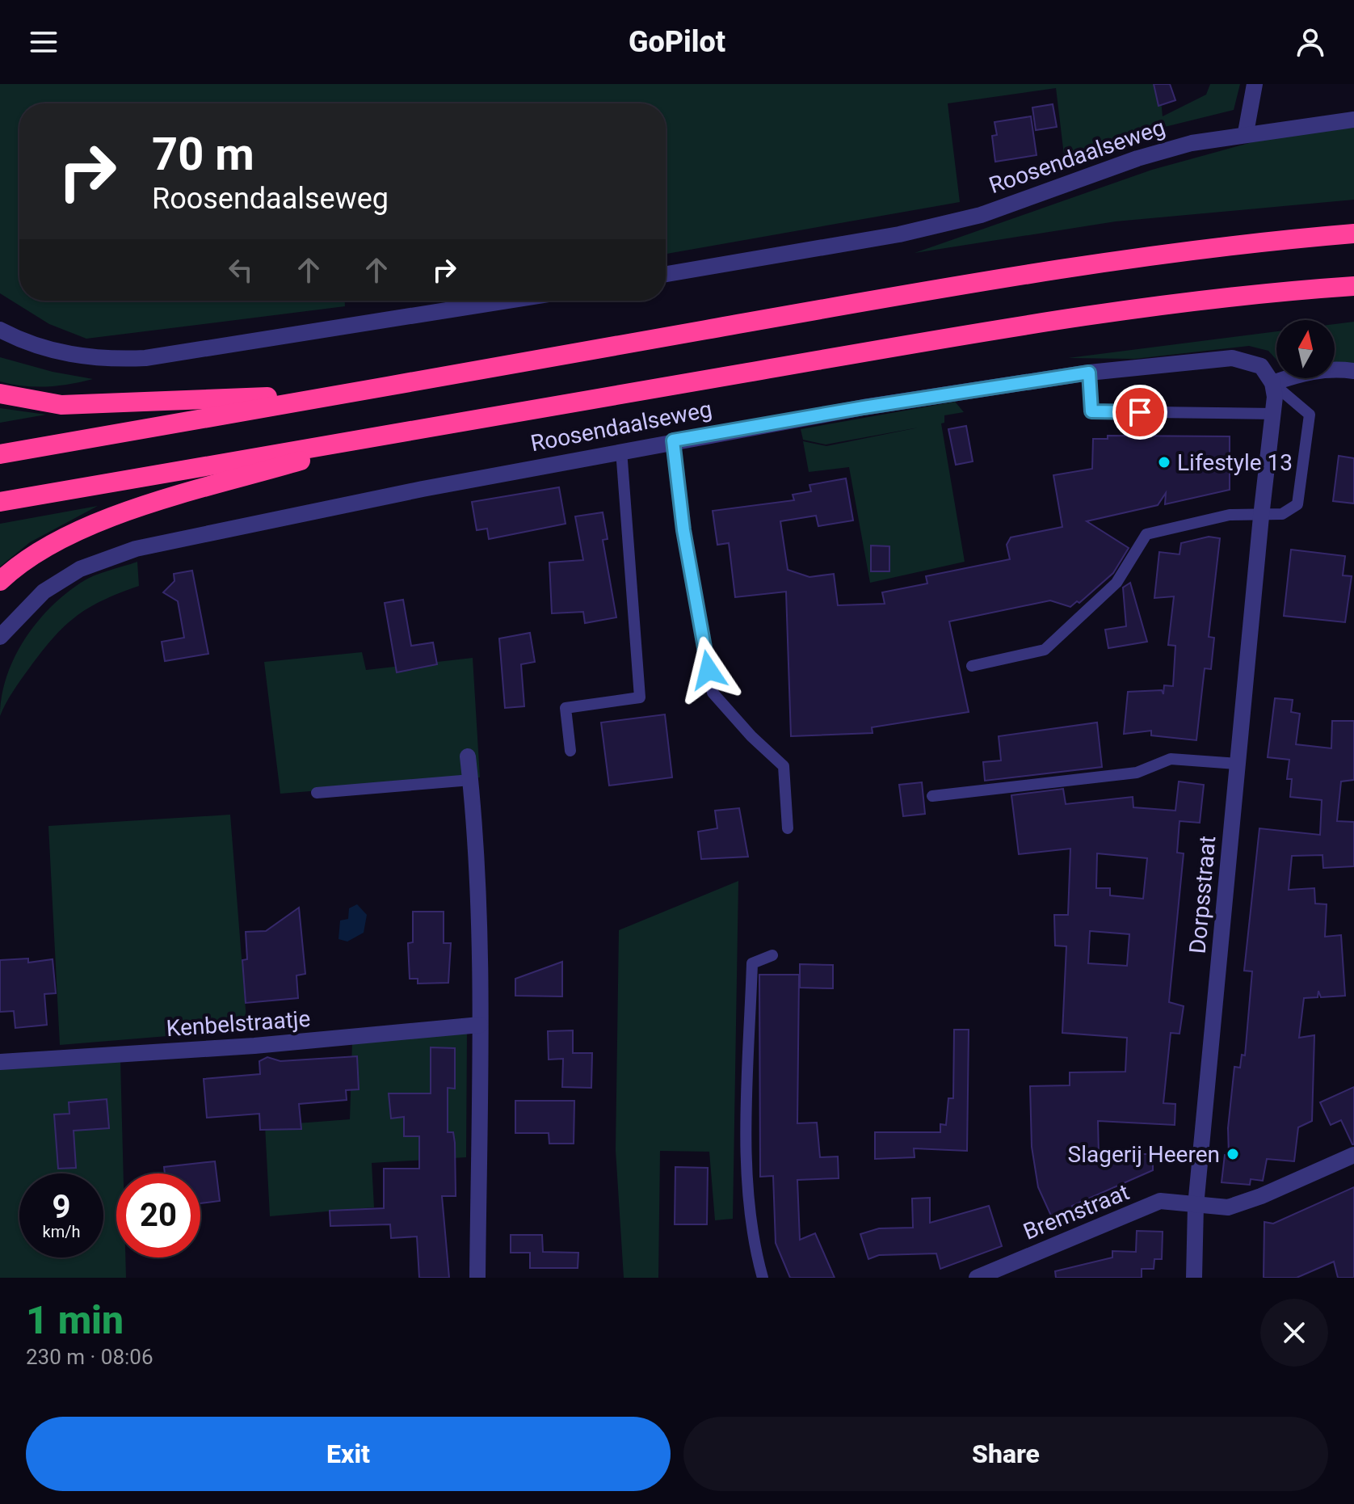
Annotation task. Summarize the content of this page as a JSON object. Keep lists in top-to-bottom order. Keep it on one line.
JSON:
{"streets":{"highway":["Roosendaalseweg"],"street":["Dorpsstraat","Kenbelstraatje","Bremstraat"]},"crossings":[["Roosendaalseweg","Dorpsstraat"],["Dorpsstraat","Bremstraat"]],"places":["Lifestyle 13","Slagerij Heeren"],"north":"top","page":{"header":"GoPilot","turn":["70 m","Roosendaalseweg"],"speed":"9 km/h","limit":"20","heading":["1 min","230 m · 08:06"],"buttons":["Exit","Share"]}}
